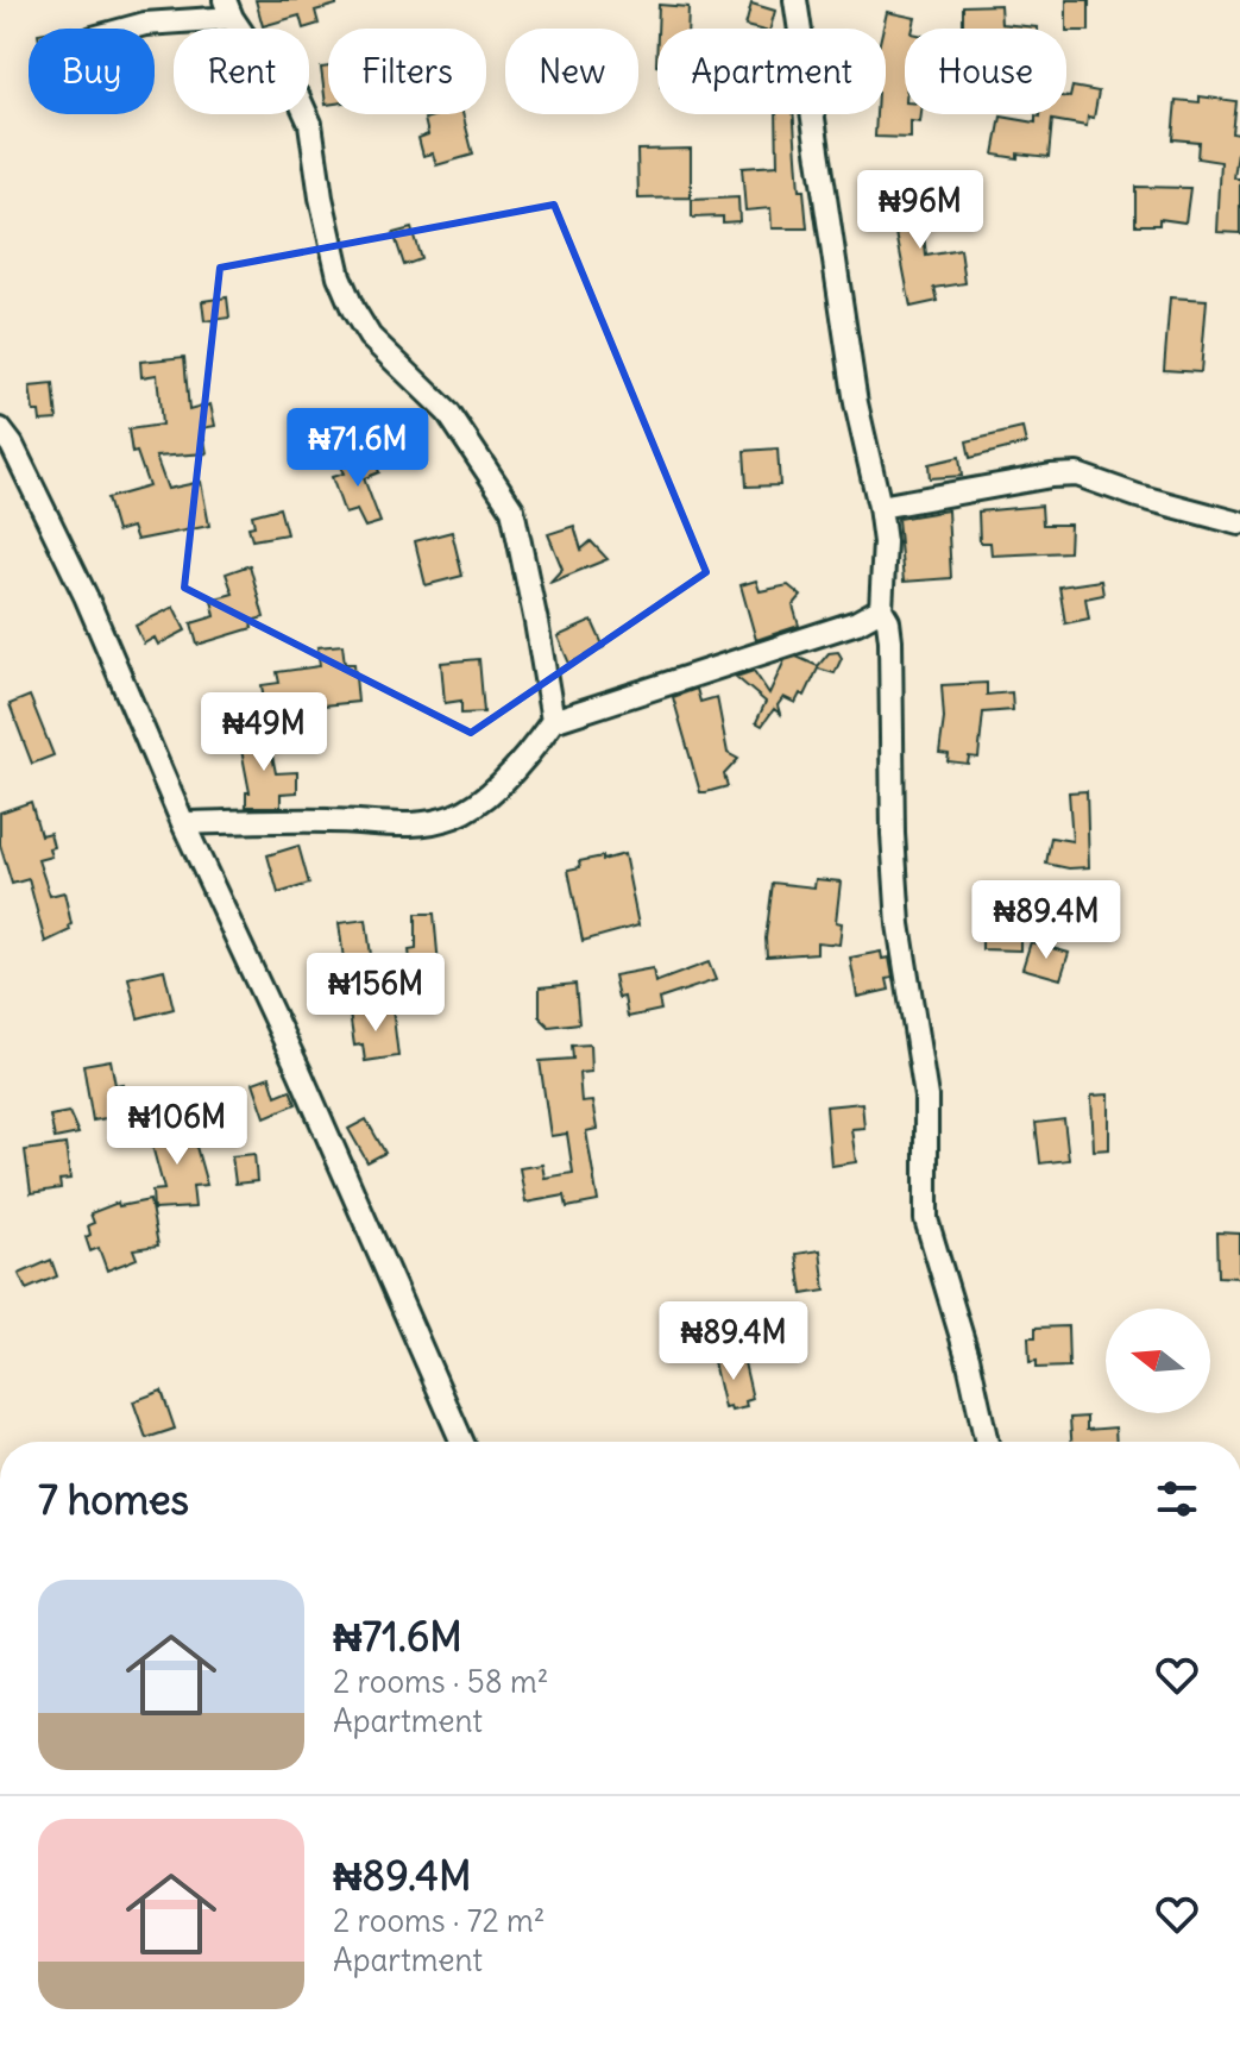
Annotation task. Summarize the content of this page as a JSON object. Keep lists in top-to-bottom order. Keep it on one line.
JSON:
{"north":"left","page":{"chip":["Buy","Rent","Filters","New","Apartment","House"],"price":["₦96M","₦71.6M","₦49M","₦89.4M","₦156M","₦106M","₦89.4M"],"heading":"7 homes","list":[{"name":"₦71.6M","note":"2 rooms · 58 m² · Apartment"},{"name":"₦89.4M","note":"2 rooms · 72 m² · Apartment"}]}}
